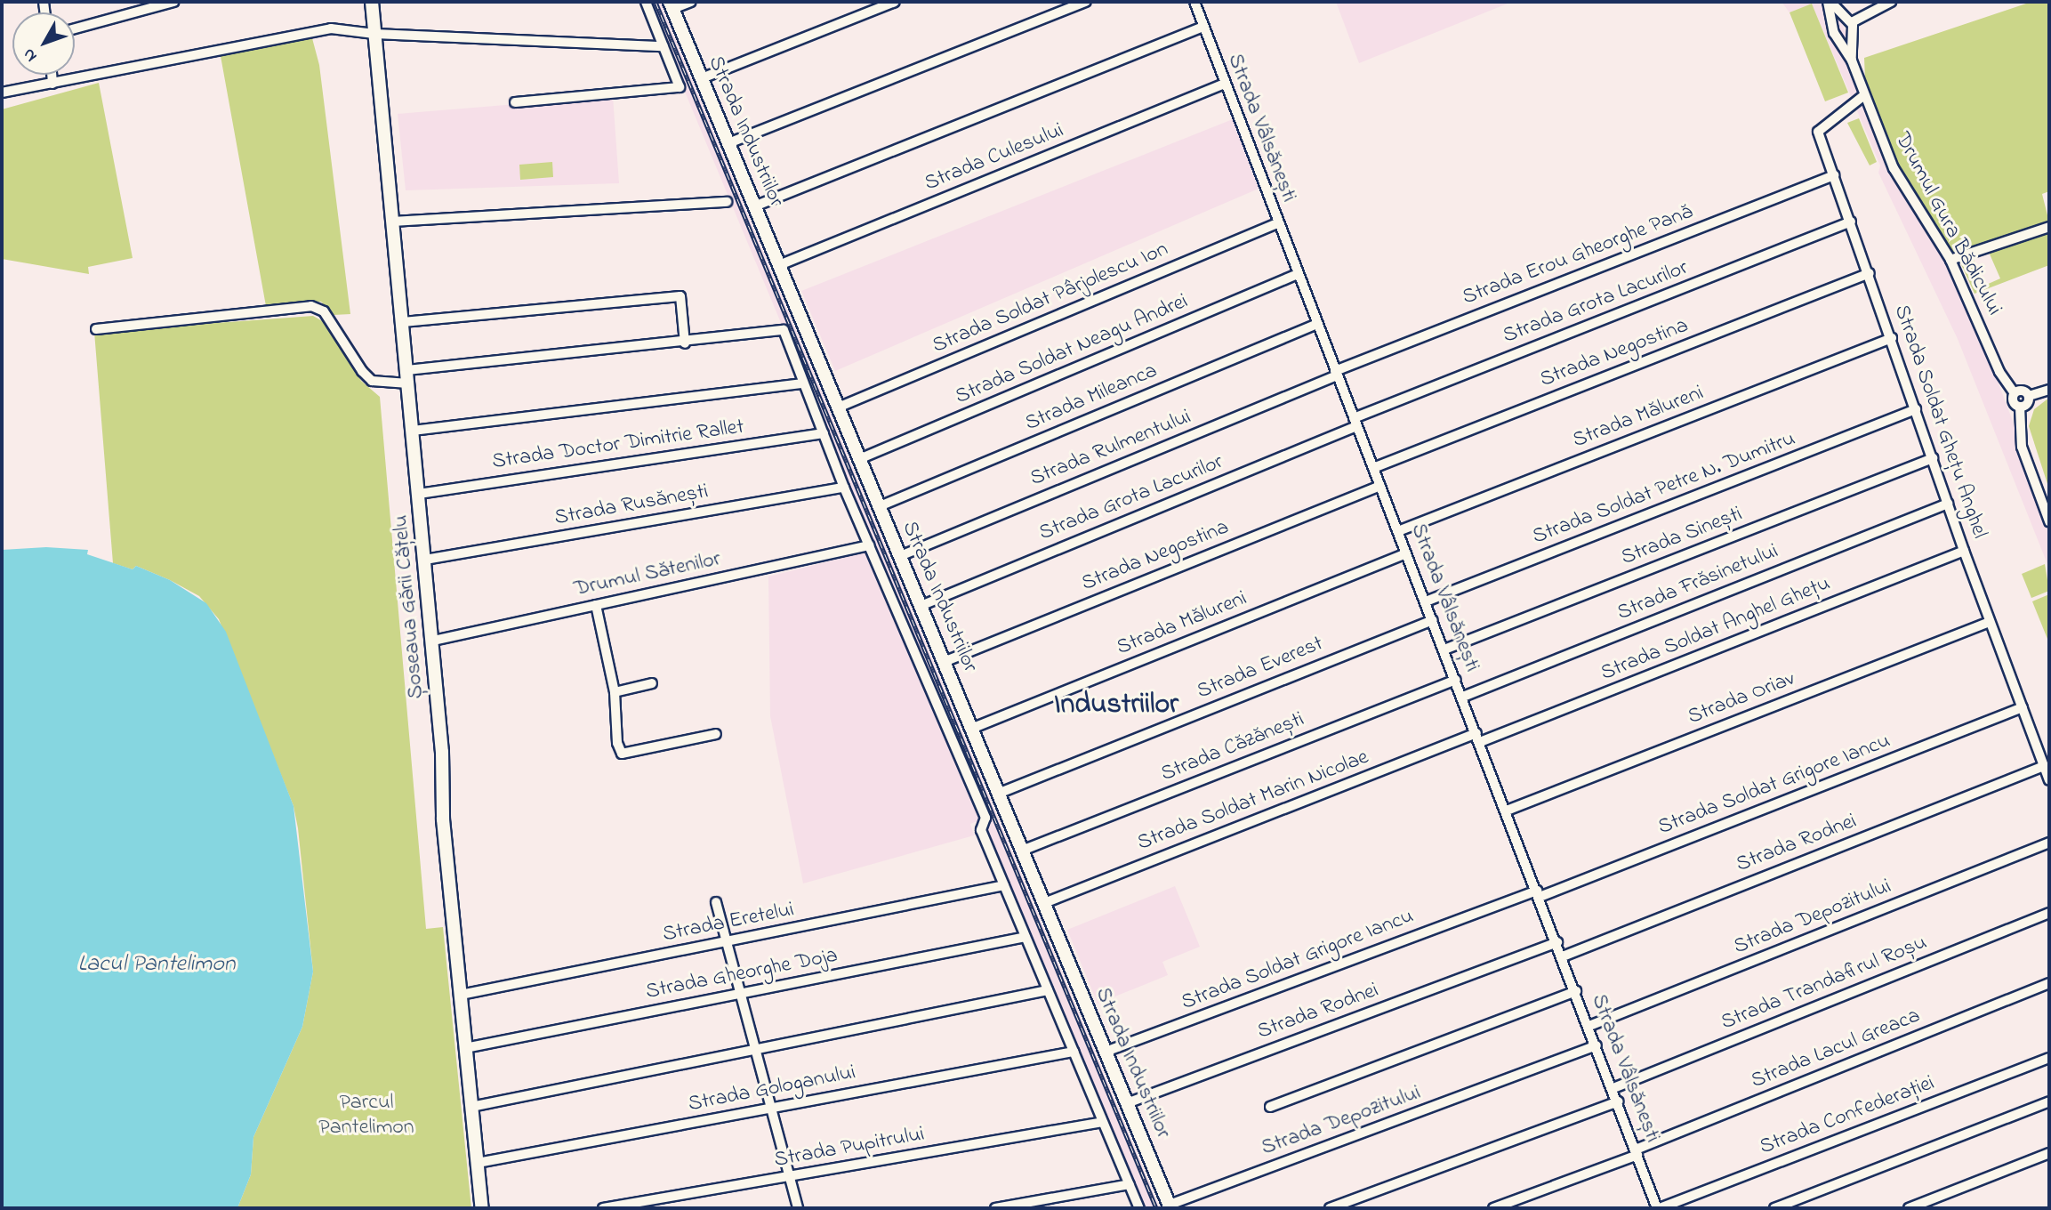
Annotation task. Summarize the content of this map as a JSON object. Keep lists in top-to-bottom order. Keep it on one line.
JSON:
{"streets":{"main road":["Strada Industriilor","Șoseaua Gării Cățelu"],"street":["Strada Vâlsănești","Strada Culesului","Drumul Gura Bădicului","Strada Erou Gheorghe Pană","Strada Soldat Pârjolescu Ion","Strada Grota Lacurilor","Strada Soldat Neagu Andrei","Strada Negostina","Strada Mileanca","Strada Mălureni","Strada Soldat Ghețu Anghel","Strada Doctor Dimitrie Rallet","Strada Rulmentului","Strada Soldat Petre N. Dumitru","Strada Rusănești","Strada Sinești","Drumul Sătenilor","Strada Frăsinetului","Strada Soldat Anghel Ghețu","Strada Everest","Strada Oriav","Strada Căzănești","Strada Soldat Grigore Iancu","Strada Soldat Marin Nicolae","Strada Rodnei","Strada Depozitului","Strada Eretelui","Strada Gheorghe Doja","Strada Trandafirul Roșu","Strada Lacul Greaca","Strada Gologanului","Strada Confederației","Strada Pupitrului"]},"crossings":[["Strada Vâlsănești","Strada Culesului"],["Strada Vâlsănești","Strada Erou Gheorghe Pană"],["Strada Vâlsănești","Strada Soldat Pârjolescu Ion"],["Strada Vâlsănești","Strada Grota Lacurilor"],["Strada Vâlsănești","Strada Soldat Neagu Andrei"],["Strada Vâlsănești","Strada Negostina"],["Strada Vâlsănești","Strada Mileanca"],["Strada Vâlsănești","Strada Mălureni"],["Strada Vâlsănești","Strada Rulmentului"],["Strada Vâlsănești","Strada Soldat Petre N. Dumitru"],["Strada Vâlsănești","Strada Sinești"],["Strada Vâlsănești","Strada Frăsinetului"],["Strada Vâlsănești","Strada Soldat Anghel Ghețu"],["Strada Vâlsănești","Strada Everest"],["Strada Vâlsănești","Strada Oriav"],["Strada Vâlsănești","Strada Căzănești"],["Strada Vâlsănești","Strada Soldat Grigore Iancu"],["Strada Vâlsănești","Strada Soldat Marin Nicolae"],["Strada Vâlsănești","Strada Rodnei"],["Strada Vâlsănești","Strada Depozitului"],["Strada Vâlsănești","Strada Trandafirul Roșu"],["Strada Vâlsănești","Strada Lacul Greaca"],["Strada Vâlsănești","Strada Confederației"],["Strada Industriilor","Strada Culesului"],["Strada Industriilor","Strada Soldat Pârjolescu Ion"],["Strada Industriilor","Strada Grota Lacurilor"],["Strada Industriilor","Strada Soldat Neagu Andrei"],["Strada Industriilor","Strada Negostina"],["Strada Industriilor","Strada Mileanca"],["Strada Industriilor","Strada Mălureni"],["Strada Industriilor","Strada Rulmentului"],["Strada Industriilor","Strada Everest"],["Strada Industriilor","Strada Căzănești"],["Strada Industriilor","Strada Soldat Grigore Iancu"],["Strada Industriilor","Strada Soldat Marin Nicolae"],["Strada Industriilor","Strada Rodnei"],["Strada Industriilor","Strada Depozitului"],["Drumul Gura Bădicului","Strada Soldat Ghețu Anghel"],["Strada Erou Gheorghe Pană","Strada Soldat Ghețu Anghel"],["Strada Erou Gheorghe Pană","Strada Rulmentului"],["Strada Grota Lacurilor","Strada Soldat Ghețu Anghel"],["Strada Negostina","Strada Soldat Ghețu Anghel"],["Strada Mălureni","Strada Soldat Ghețu Anghel"],["Strada Soldat Ghețu Anghel","Strada Soldat Petre N. Dumitru"],["Strada Soldat Ghețu Anghel","Strada Sinești"],["Strada Soldat Ghețu Anghel","Strada Frăsinetului"],["Strada Soldat Ghețu Anghel","Strada Soldat Anghel Ghețu"],["Strada Soldat Ghețu Anghel","Strada Oriav"],["Strada Soldat Ghețu Anghel","Strada Soldat Grigore Iancu"],["Strada Soldat Ghețu Anghel","Strada Rodnei"],["Strada Doctor Dimitrie Rallet","Șoseaua Gării Cățelu"],["Strada Rusănești","Șoseaua Gării Cățelu"],["Drumul Sătenilor","Șoseaua Gării Cățelu"],["Șoseaua Gării Cățelu","Strada Eretelui"],["Șoseaua Gării Cățelu","Strada Gheorghe Doja"],["Șoseaua Gării Cățelu","Strada Gologanului"],["Strada Soldat Anghel Ghețu","Strada Soldat Marin Nicolae"]],"districts":["Industriilor"],"water":["Lacul Pantelimon"],"parks":["Parcul Pantelimon"],"north":"bottom left"}
